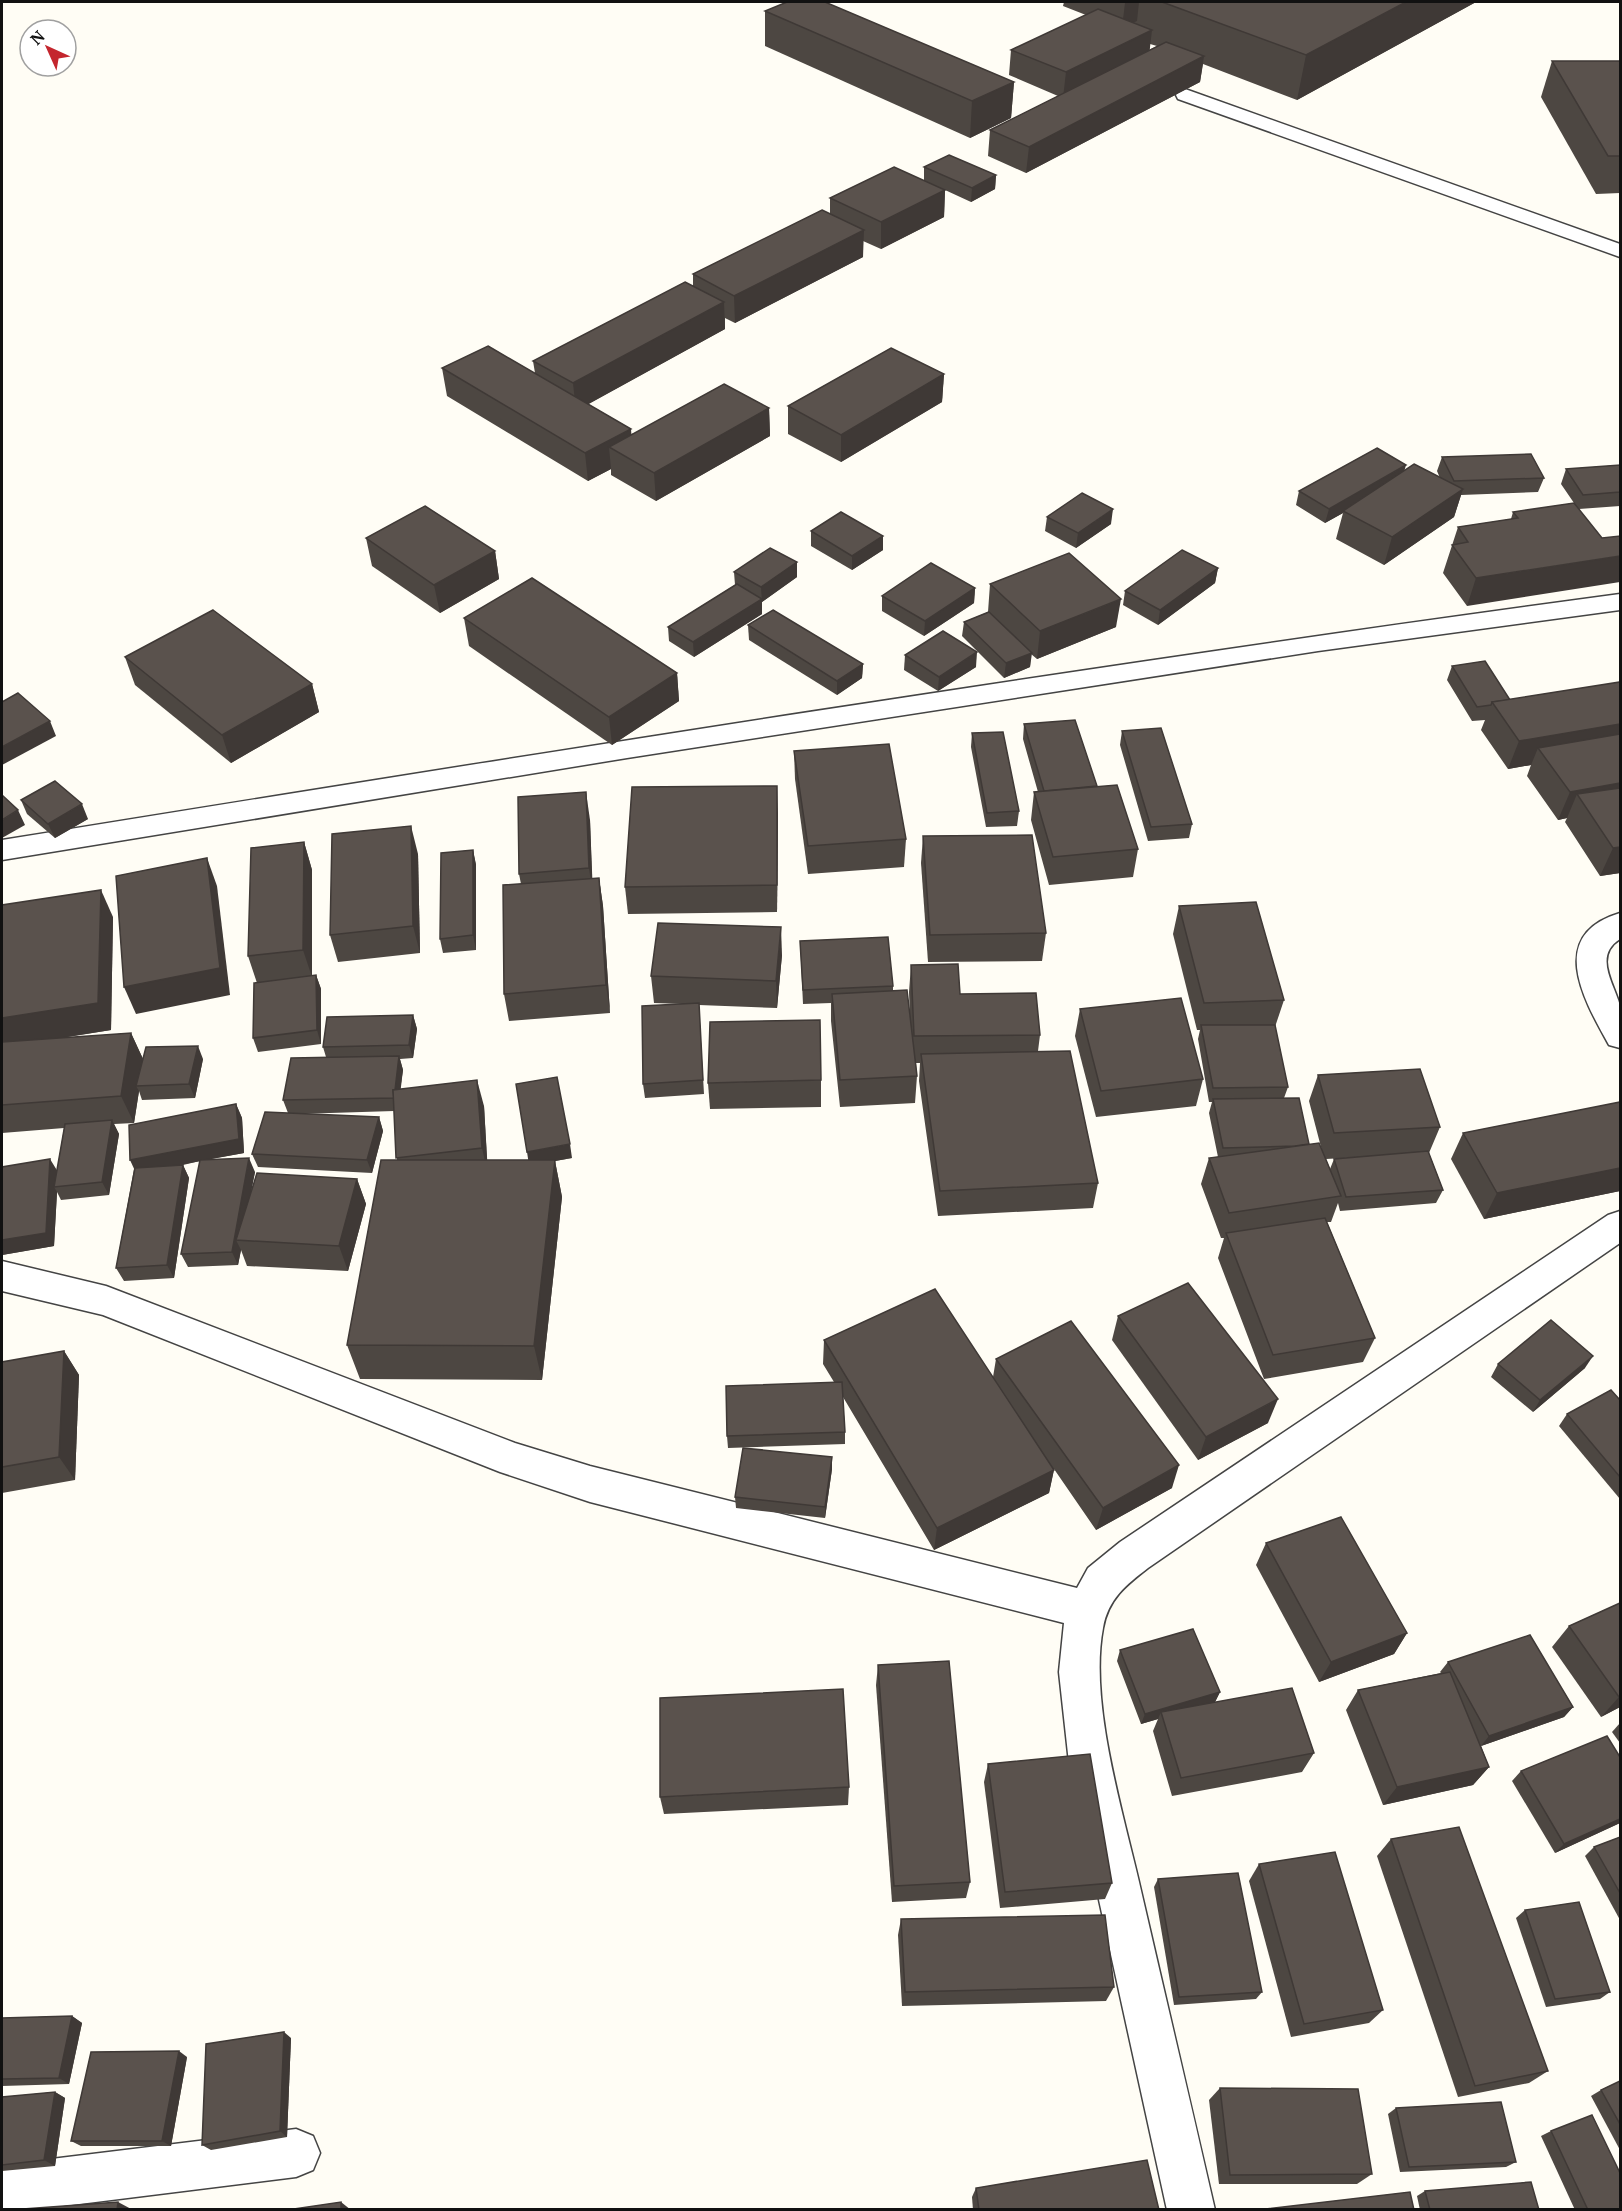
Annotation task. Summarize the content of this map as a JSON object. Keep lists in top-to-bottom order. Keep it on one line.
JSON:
{"north":"top left"}
